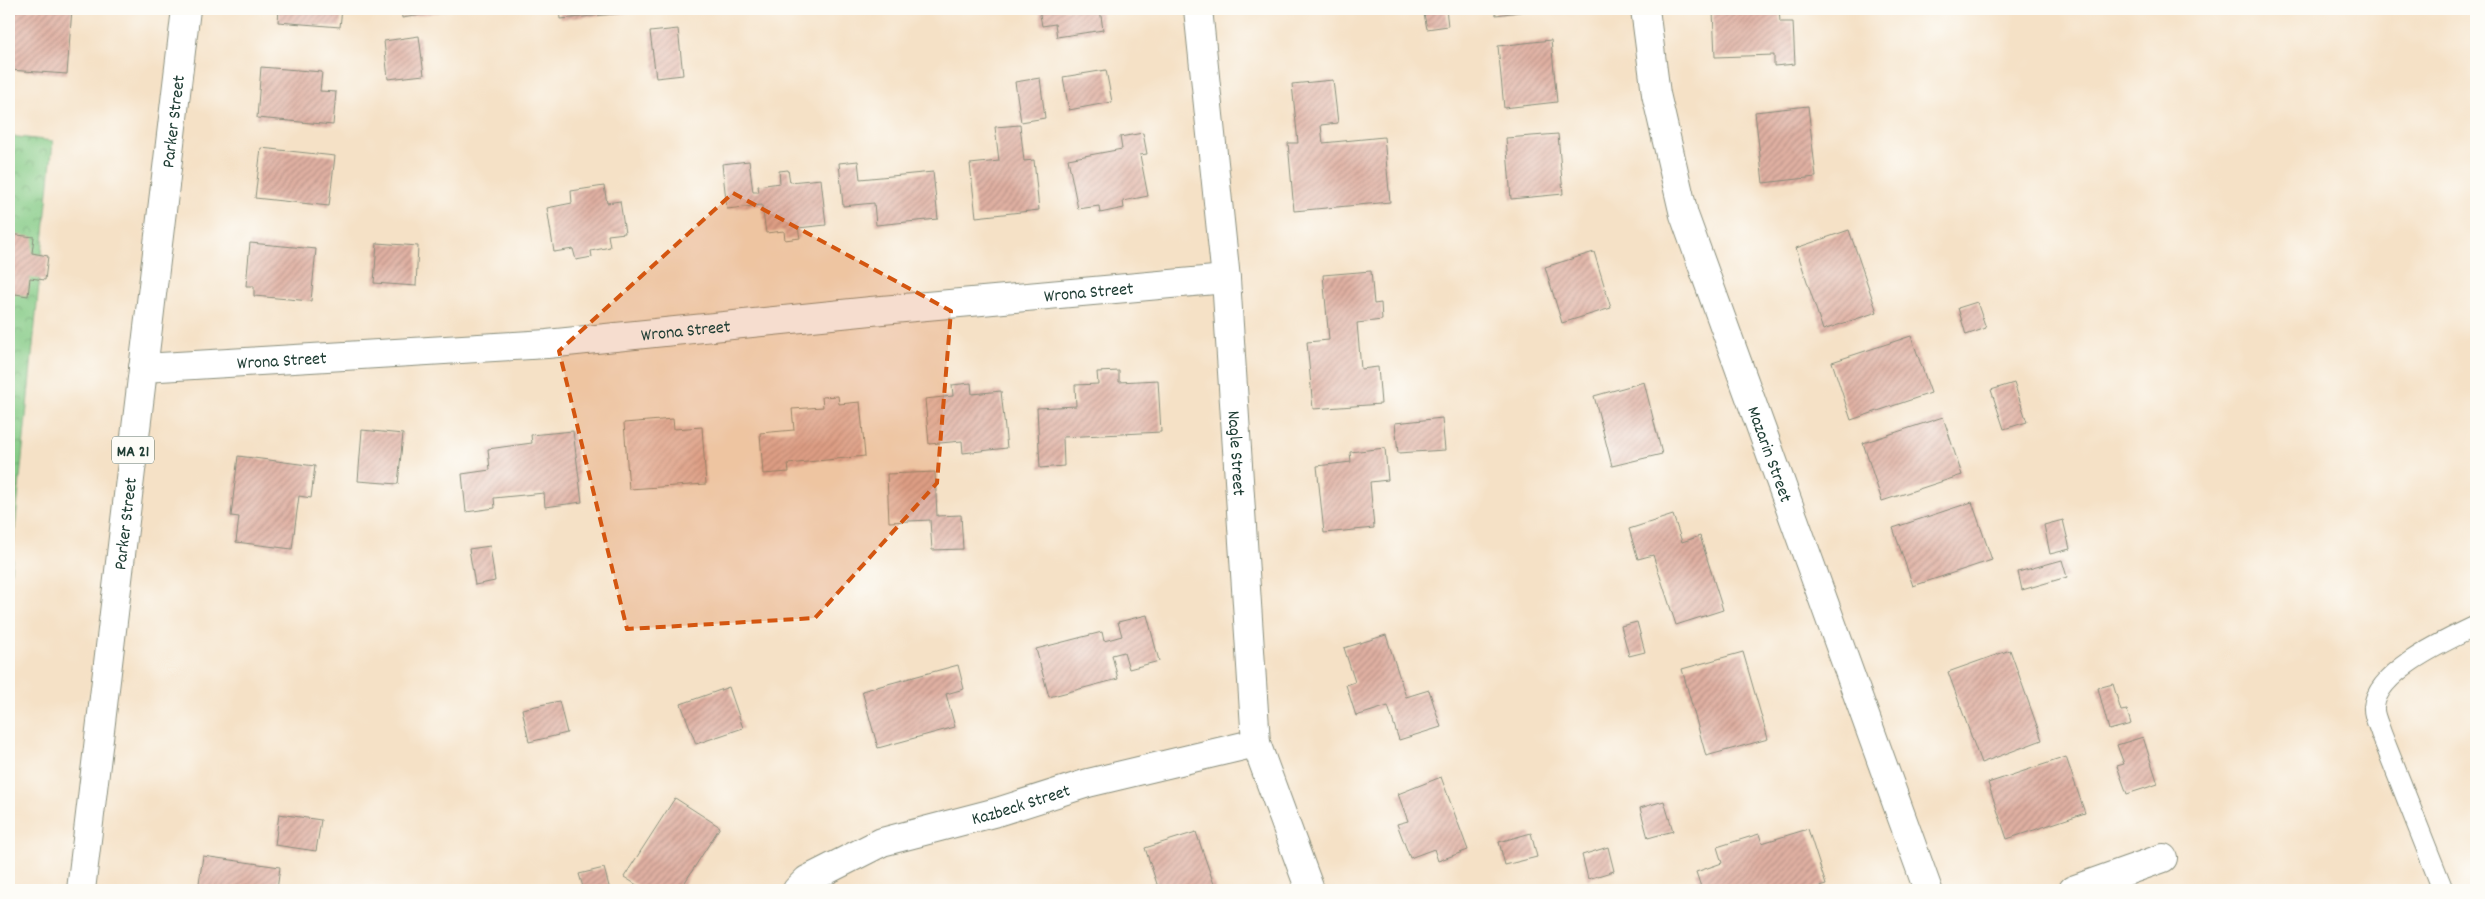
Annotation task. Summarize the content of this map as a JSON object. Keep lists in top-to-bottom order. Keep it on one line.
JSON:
{"streets":{"street":["Parker Street","Wrona Street","MA 21","Nagle Street","Mazarin Street","Kazbeck Street"]},"crossings":[["Parker Street","Wrona Street"],["Wrona Street","Nagle Street"],["Nagle Street","Kazbeck Street"]]}
